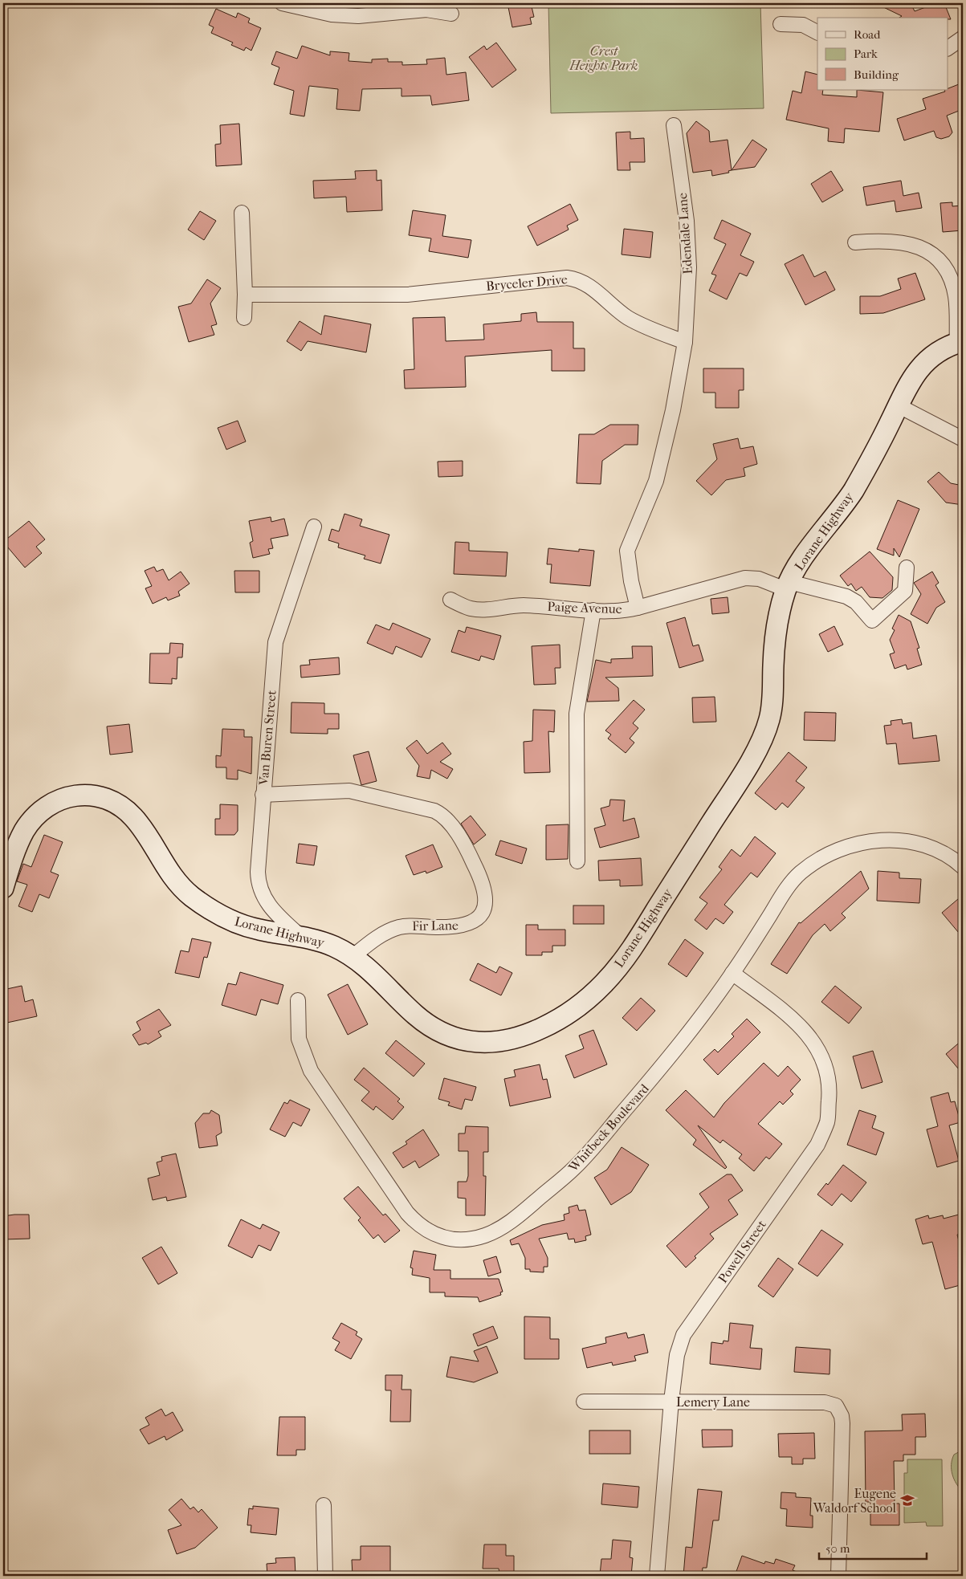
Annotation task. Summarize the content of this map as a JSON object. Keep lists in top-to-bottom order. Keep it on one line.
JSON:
{"streets":{"street":["Edendale Lane","Bryceler Drive","Lorane Highway","Paige Avenue","Van Buren Street","Fir Lane","Whitbeck Boulevard","Powell Street","Lemery Lane"]},"crossings":[["Edendale Lane","Bryceler Drive"],["Lorane Highway","Paige Avenue"],["Lorane Highway","Van Buren Street"],["Lorane Highway","Fir Lane"],["Van Buren Street","Fir Lane"],["Whitbeck Boulevard","Powell Street"],["Powell Street","Lemery Lane"]],"parks":["Crest Heights Park"],"places":{"school or university":["Eugene Waldorf School"]},"legend":["Road","Park","Building"],"scale_bar":"50 m"}
